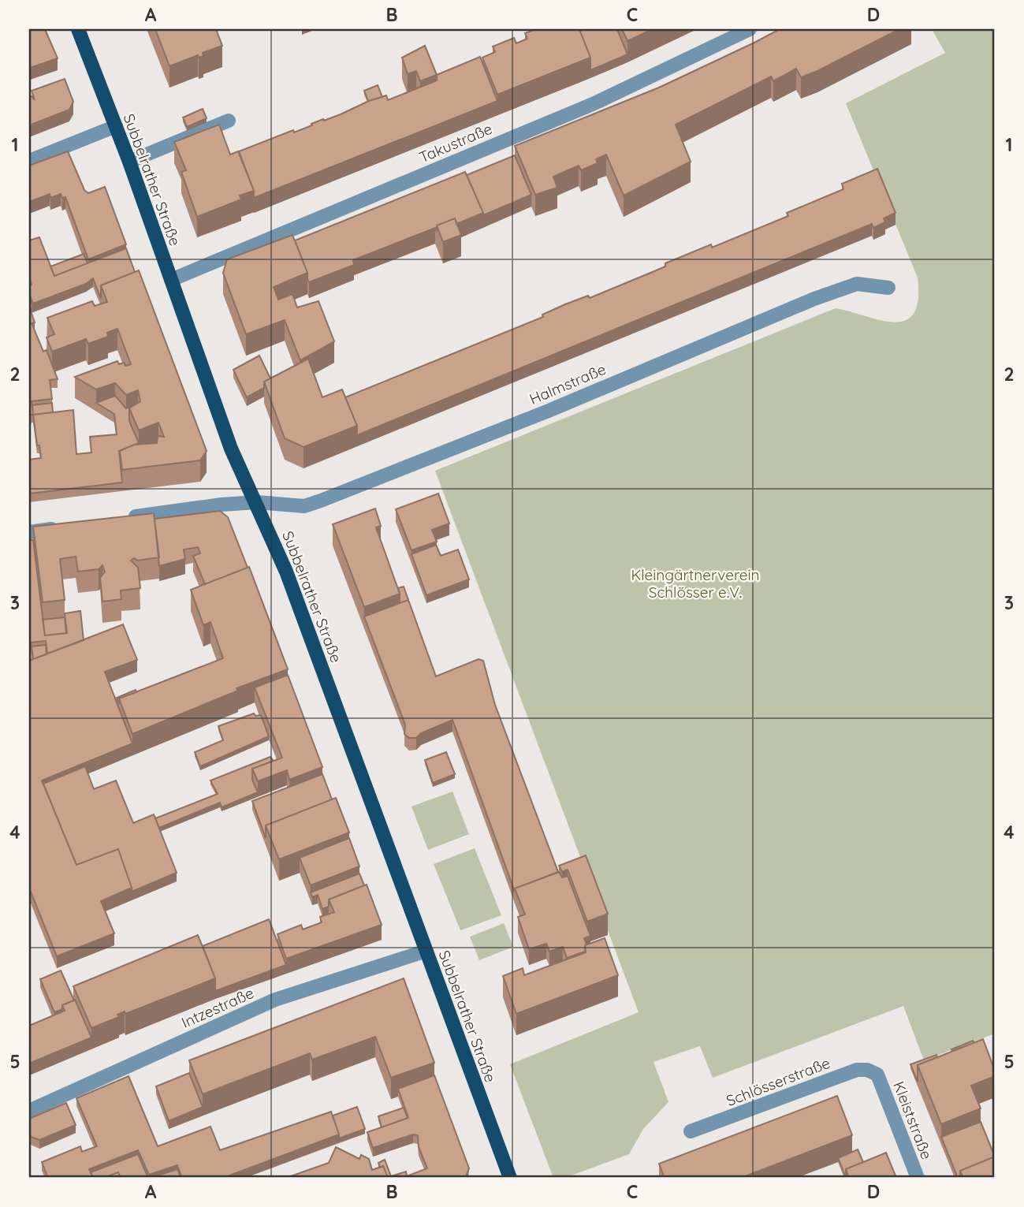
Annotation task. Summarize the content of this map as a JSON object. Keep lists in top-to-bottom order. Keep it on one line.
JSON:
{"streets":{"main road":["Subbelrather Straße"],"street":["Takustraße","Halmstraße","Intzestraße","Schlösserstraße","Kleiststraße"]},"crossings":[["Takustraße","Subbelrather Straße"],["Subbelrather Straße","Halmstraße"],["Subbelrather Straße","Intzestraße"],["Schlösserstraße","Kleiststraße"]],"parks":["Kleingärtnerverein Schlösser e.V."],"grid":{"columns":["A","B","C","D"],"rows":["1","2","3","4","5"]}}
